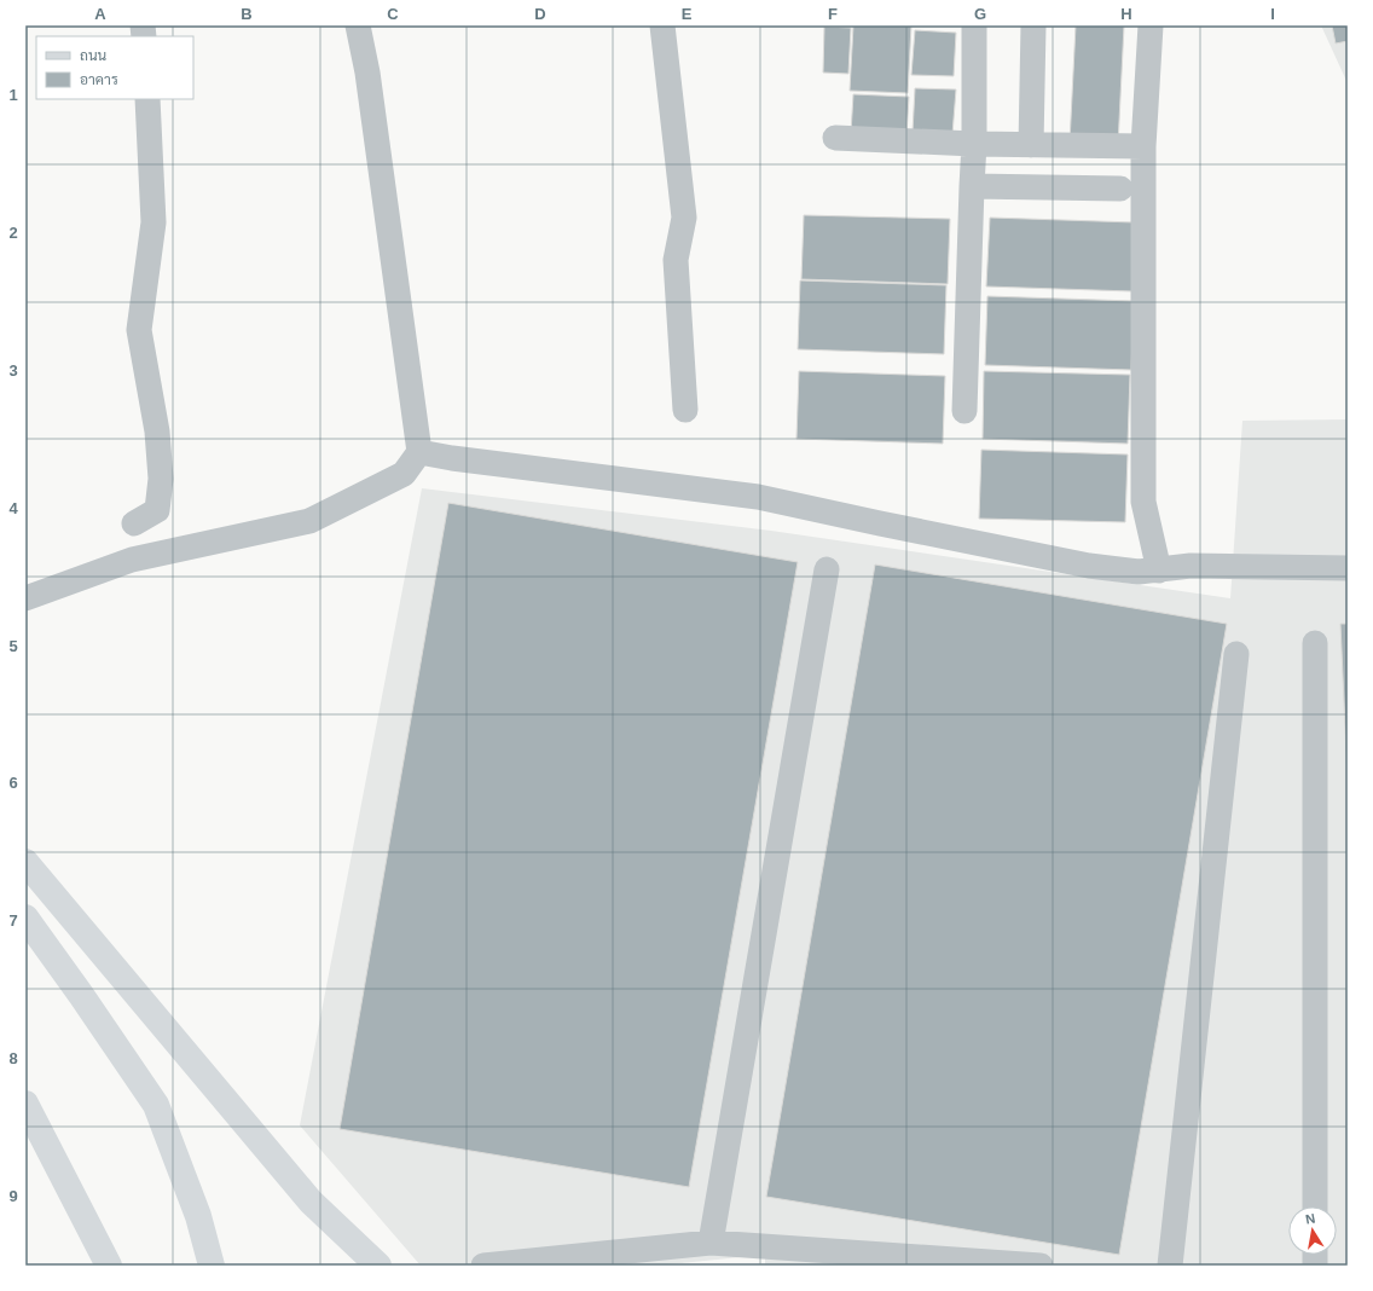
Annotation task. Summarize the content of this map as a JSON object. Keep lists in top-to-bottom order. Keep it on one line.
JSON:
{"legend":["ถนน","อาคาร"],"north":"top","grid":{"columns":["A","B","C","D","E","F","G","H","I"],"rows":["1","2","3","4","5","6","7","8","9"]}}
